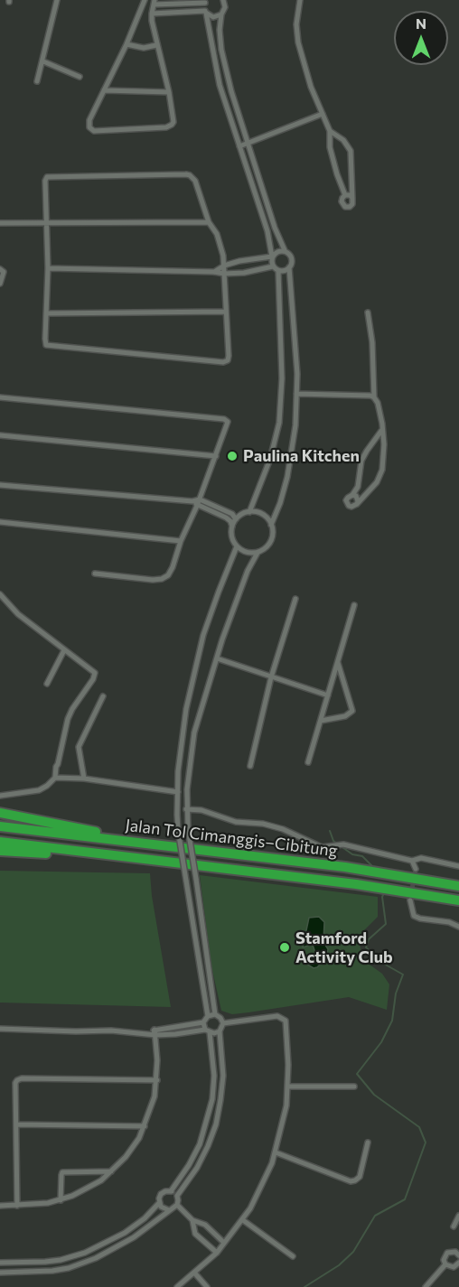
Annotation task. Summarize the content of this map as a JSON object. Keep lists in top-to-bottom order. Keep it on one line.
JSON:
{"streets":{"highway":["Jalan Tol Cimanggis–Cibitung"]},"places":["Paulina Kitchen","Stamford Activity Club"],"north":"top"}
